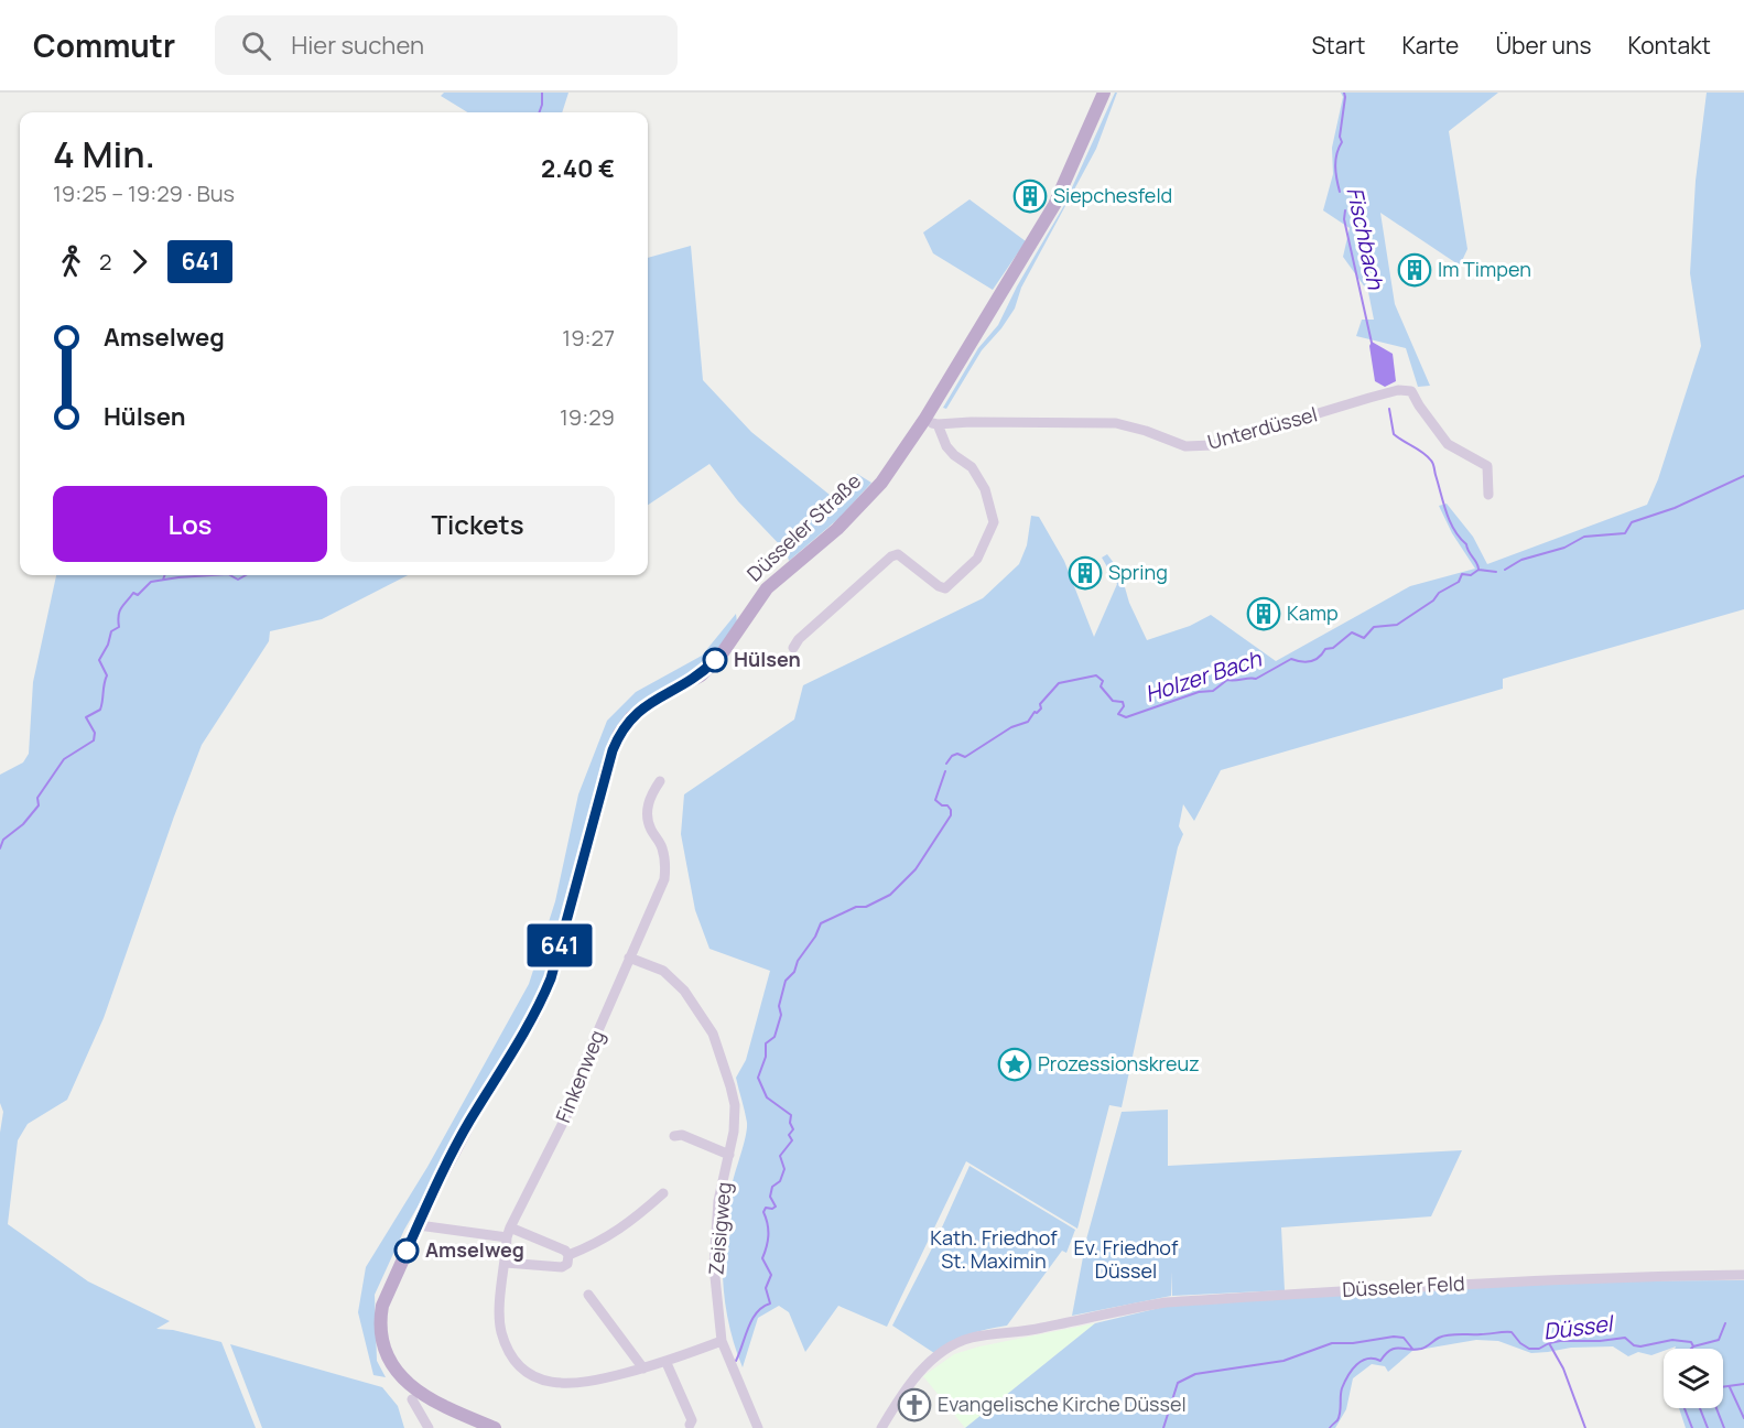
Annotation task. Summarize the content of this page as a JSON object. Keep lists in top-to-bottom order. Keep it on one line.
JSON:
{"streets":{"main road":["Düsseler Straße"],"street":["Unterdüssel","Finkenweg","Zeisigweg","Düsseler Feld"]},"crossings":[["Unterdüssel","Düsseler Straße"],["Finkenweg","Zeisigweg"]],"water":["Fischbach","Holzer Bach","Düssel"],"parks":["Kath. Friedhof St. Maximin","Ev. Friedhof Düssel"],"places":{"building":["Siepchesfeld","Im Timpen","Spring","Kamp"],"other":["Hülsen","Amselweg"],"place":["Prozessionskreuz"],"church":["Evangelische Kirche Düssel"]},"lines":["bus line 641"],"page":{"header":"Commutr","search":"Hier suchen","nav":["Start","Karte","Über uns","Kontakt"],"on_map":"641","heading":["4 Min.","19:25 – 19:29 · Bus","2.40 €"],"legs":["2","641"],"list":[{"name":"Amselweg","value":"19:27"},{"name":"Hülsen","value":"19:29"}],"buttons":["Los","Tickets"]}}
